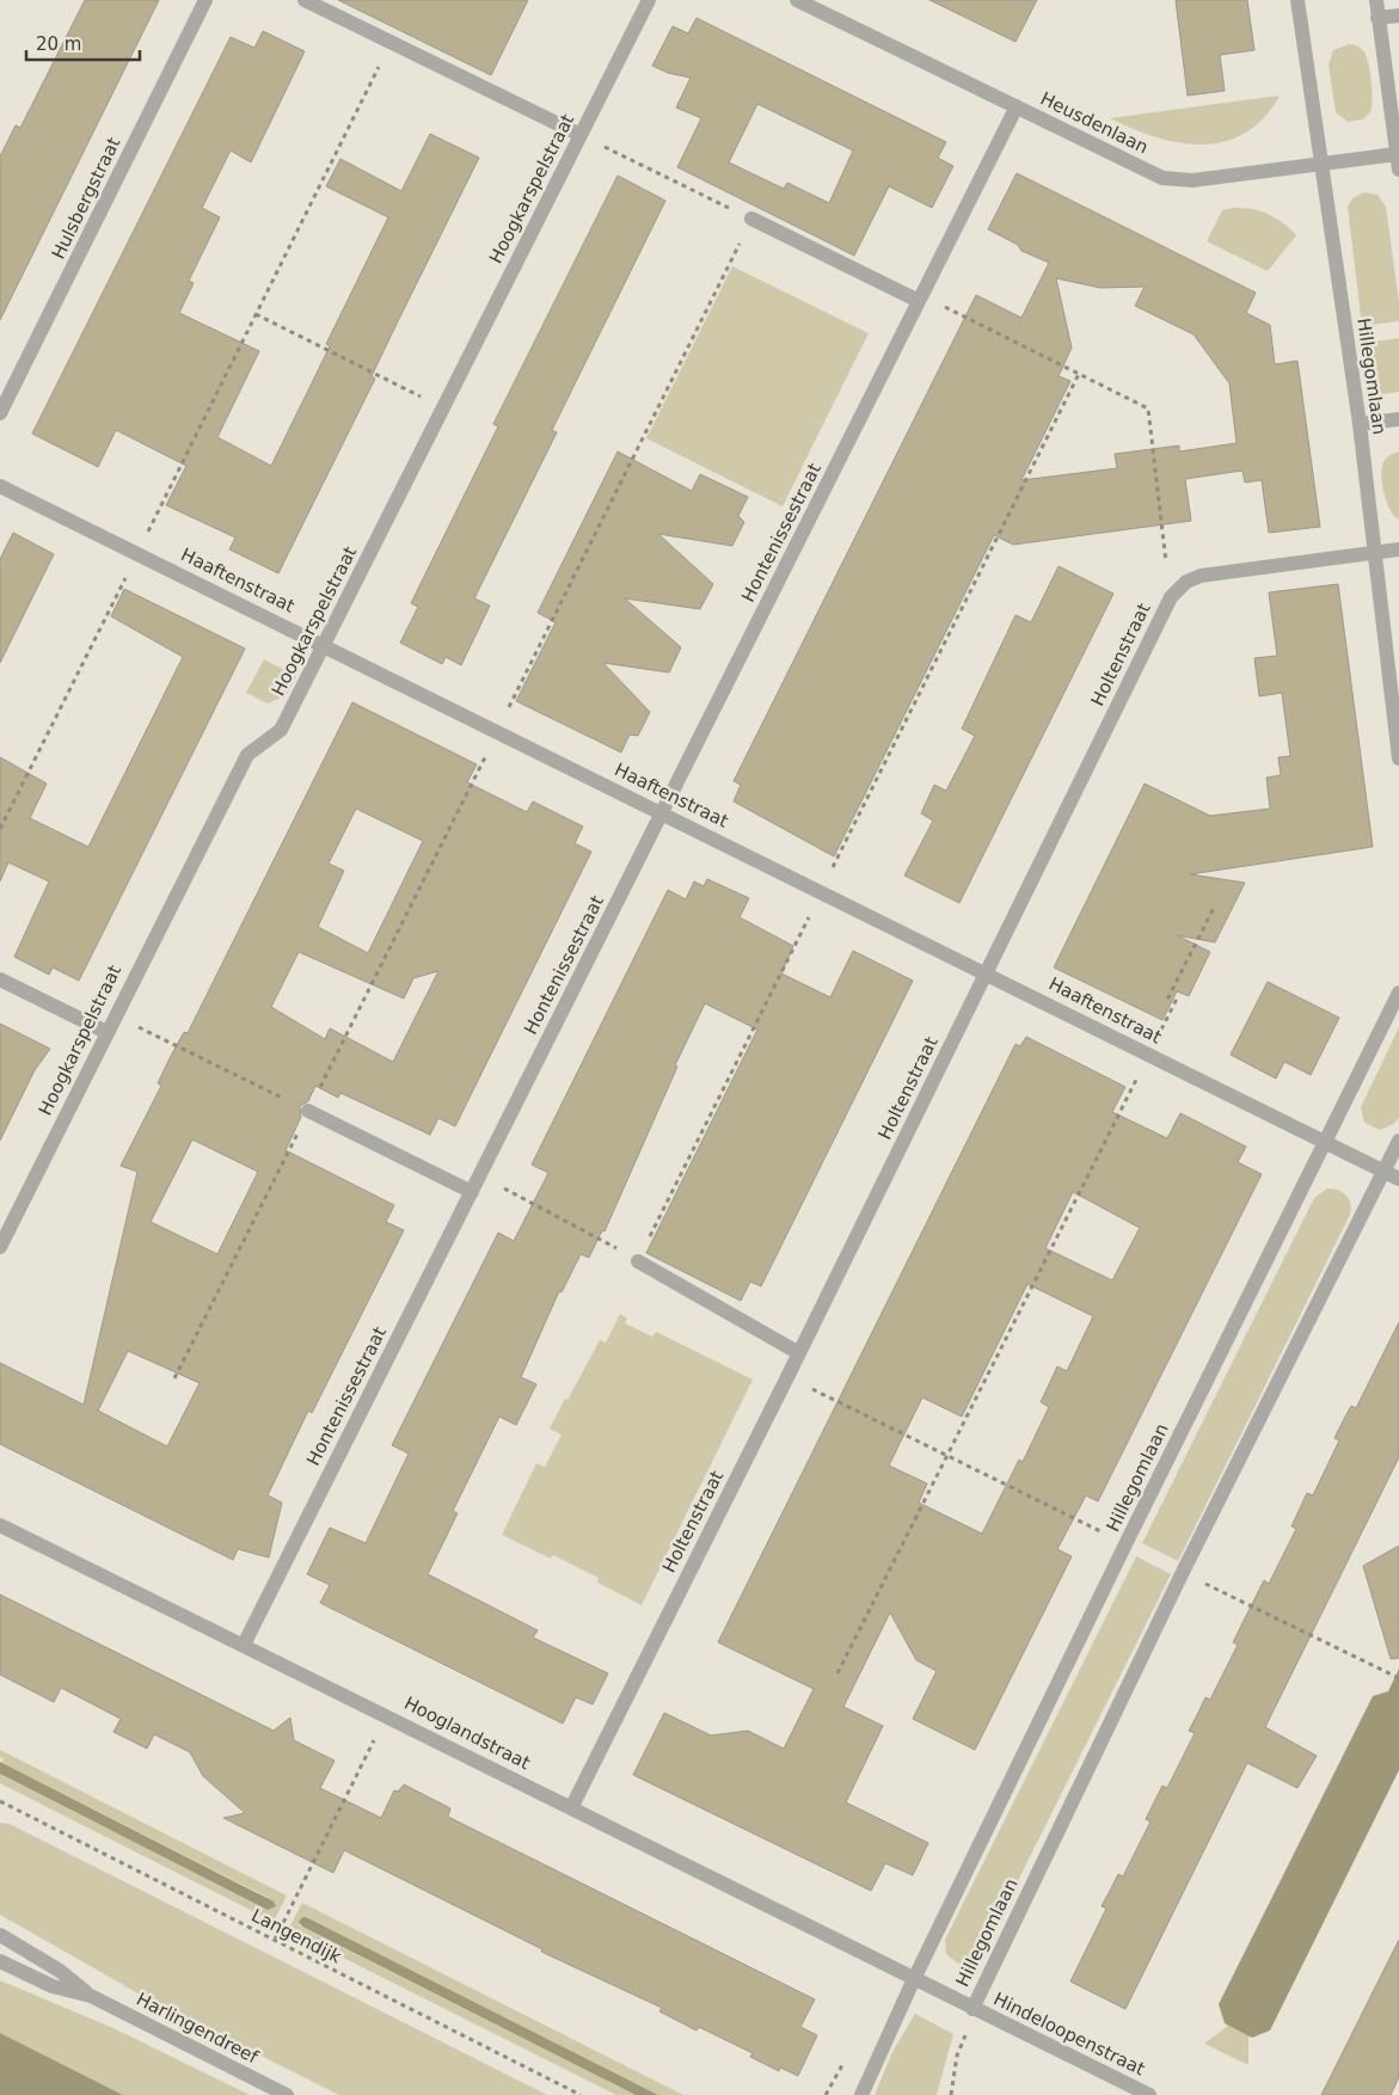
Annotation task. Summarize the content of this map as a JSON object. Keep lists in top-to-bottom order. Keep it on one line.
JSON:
{"streets":{"street":["Heusdenlaan","Hoogkarspelstraat","Hulsbergstraat","Hillegomlaan","Hontenissestraat","Haaftenstraat","Holtenstraat","Hooglandstraat","Harlingendreef","Hindeloopenstraat"],"path":["Langendijk"]},"crossings":[["Heusdenlaan","Hillegomlaan"],["Heusdenlaan","Hontenissestraat"],["Hoogkarspelstraat","Haaftenstraat"],["Hillegomlaan","Haaftenstraat"],["Hillegomlaan","Hooglandstraat"],["Hillegomlaan","Hindeloopenstraat"],["Hontenissestraat","Haaftenstraat"],["Hontenissestraat","Hooglandstraat"],["Haaftenstraat","Holtenstraat"],["Holtenstraat","Hooglandstraat"]],"scale_bar":"20 m"}
